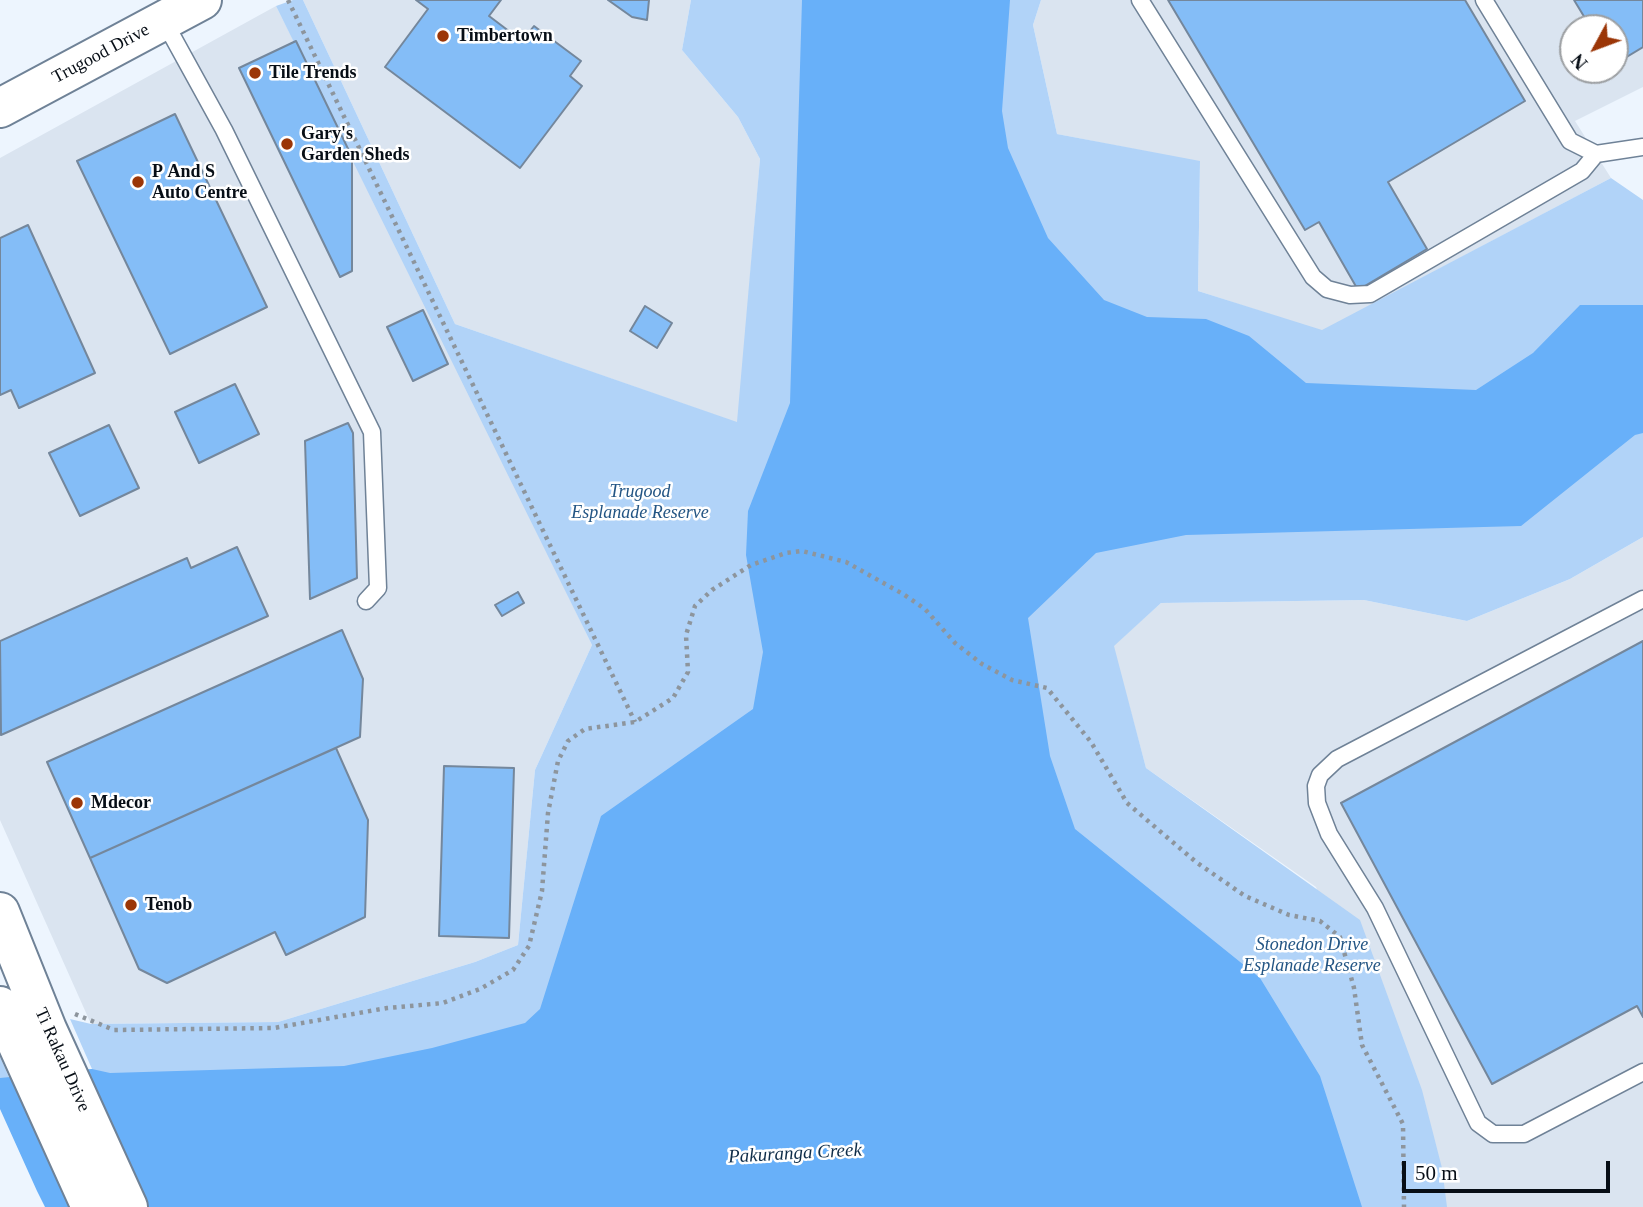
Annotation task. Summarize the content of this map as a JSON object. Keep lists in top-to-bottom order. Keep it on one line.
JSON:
{"streets":{"main road":["Trugood Drive","Ti Rakau Drive"]},"water":["Pakuranga Creek"],"parks":["Trugood Esplanade Reserve","Stonedon Drive Esplanade Reserve"],"places":["Timbertown","Tile Trends","Gary's Garden Sheds","P And S Auto Centre","Mdecor","Tenob"],"scale_bar":"50 m","north":"bottom left"}
